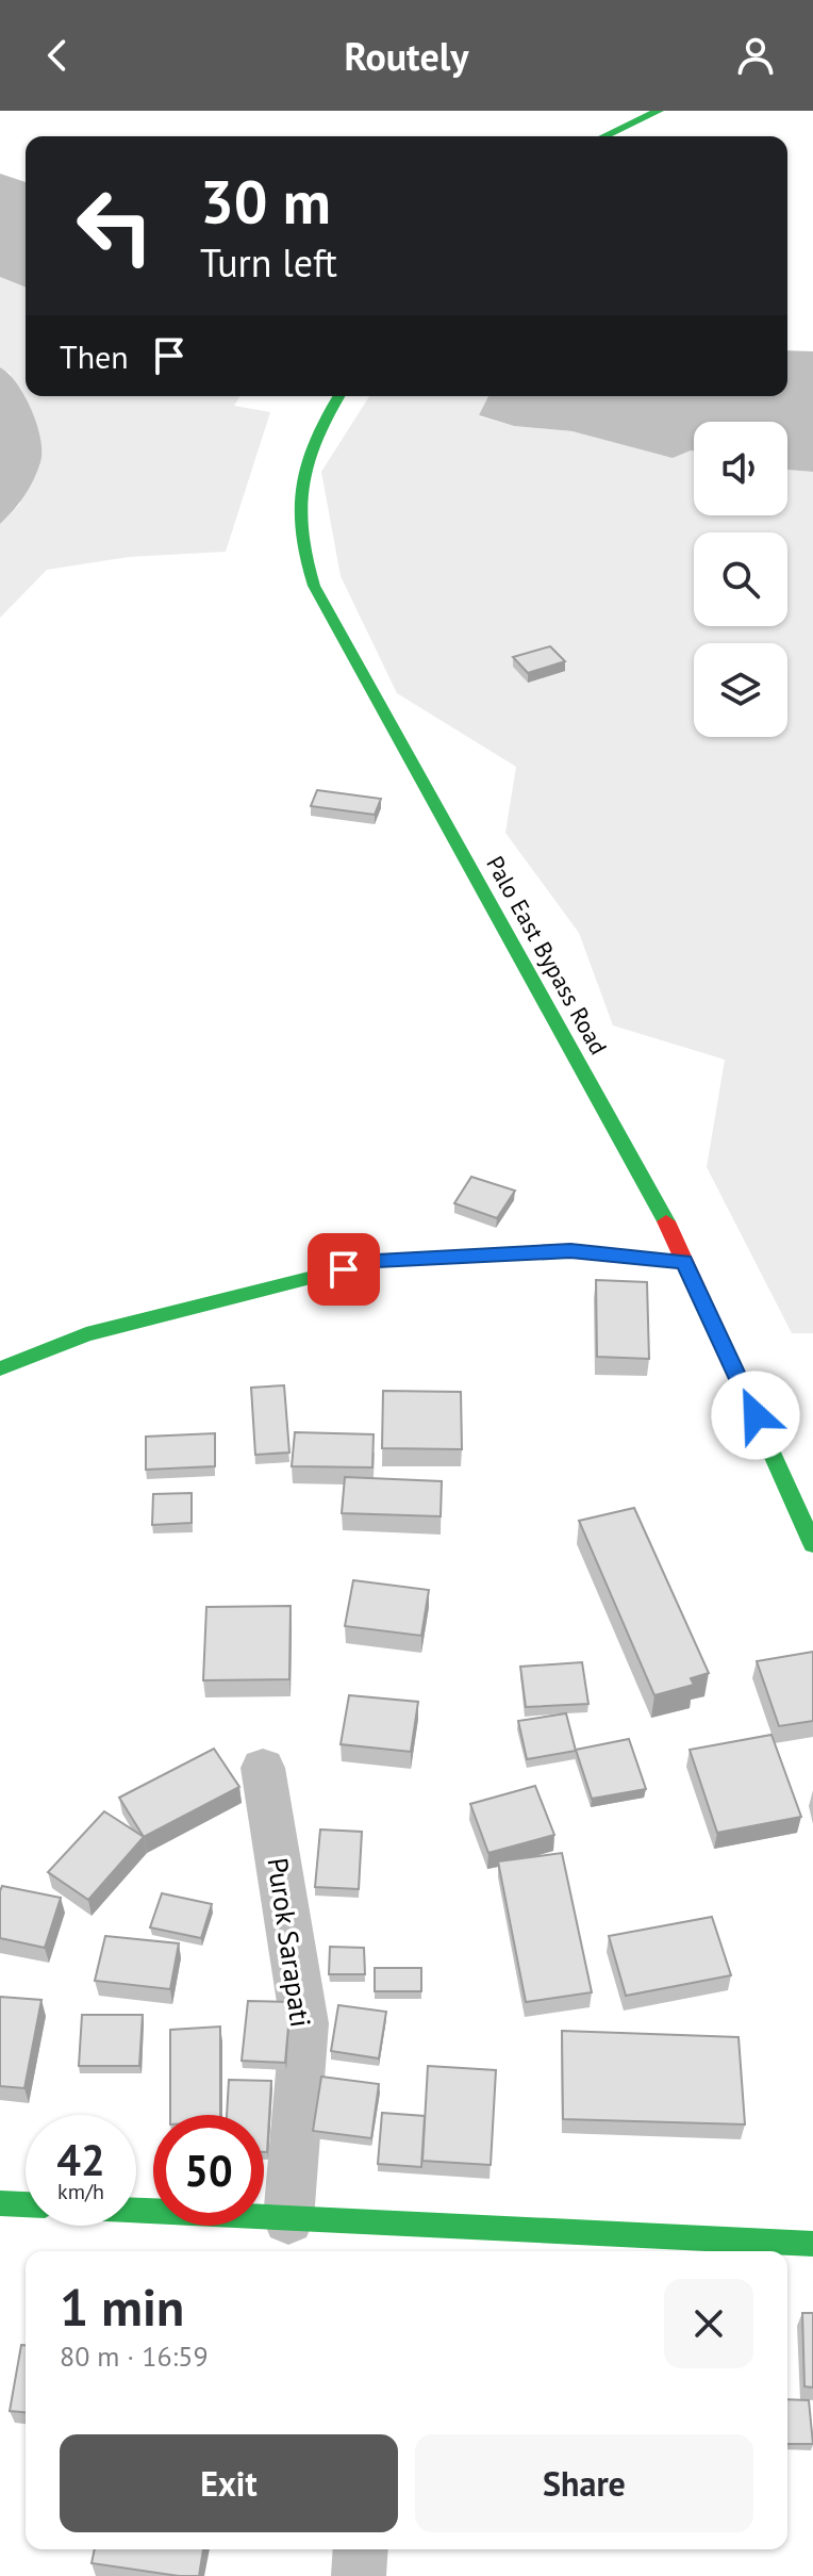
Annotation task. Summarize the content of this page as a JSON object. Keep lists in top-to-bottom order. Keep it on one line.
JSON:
{"streets":{"main road":["Palo East Bypass Road"],"street":["Purok Sarapati"]},"page":{"header":"Routely","turn":["30 m","Turn left"],"then":"Then","speed":"42 km/h","limit":"50","heading":["1 min","80 m · 16:59"],"buttons":["Exit","Share"]}}
